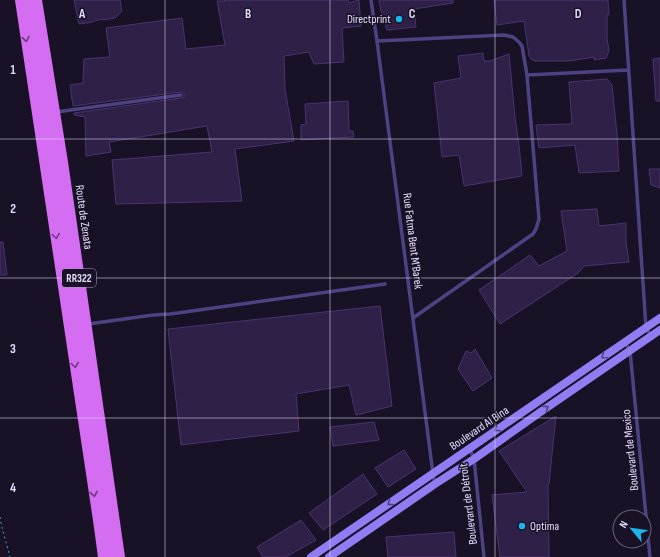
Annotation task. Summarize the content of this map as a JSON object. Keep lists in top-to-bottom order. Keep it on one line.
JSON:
{"streets":{"main road":["Route de Zenata","RR322","Boulevard Al Bina"],"lane":["Rue Fatma Bent M'Barek","Boulevard de Mexico","Boulevard de Détroit"]},"crossings":[["Rue Fatma Bent M'Barek","Boulevard Al Bina"],["Boulevard Al Bina","Boulevard de Mexico"],["Boulevard Al Bina","Boulevard de Détroit"]],"places":["Directprint","Optima"],"north":"top left","grid":{"columns":["A","B","C","D"],"rows":["1","2","3","4"]}}
